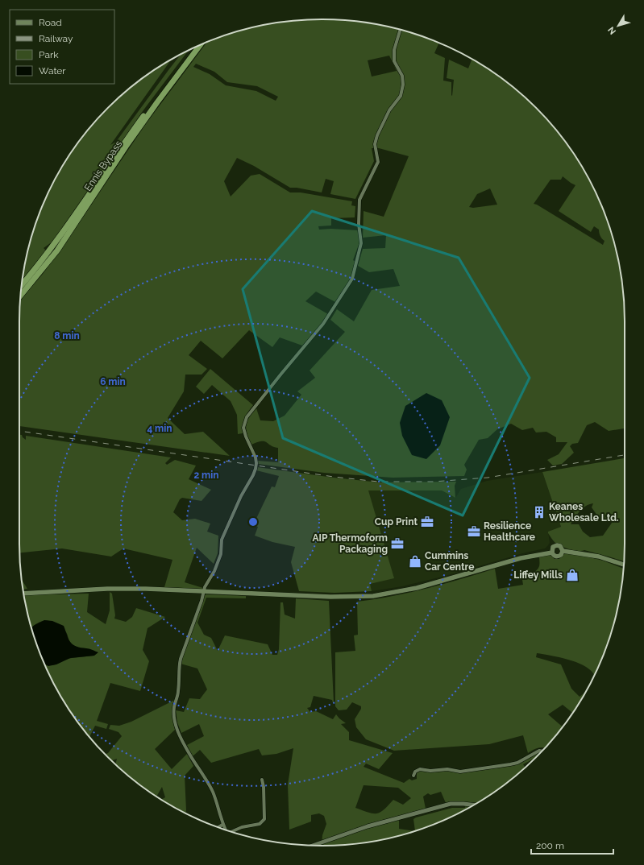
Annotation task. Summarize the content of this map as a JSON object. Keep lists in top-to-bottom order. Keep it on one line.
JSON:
{"streets":{"highway":["Ennis Bypass"]},"places":{"building":["Keanes Wholesale Ltd."],"office":["Cup Print","Resilience Healthcare","AIP Thermoform Packaging"],"shop":["Cummins Car Centre","Liffey Mills"]},"legend":["Road","Railway","Park","Water"],"scale_bar":"200 m","north":"bottom left","rings":["8 min","6 min","4 min","2 min"]}
